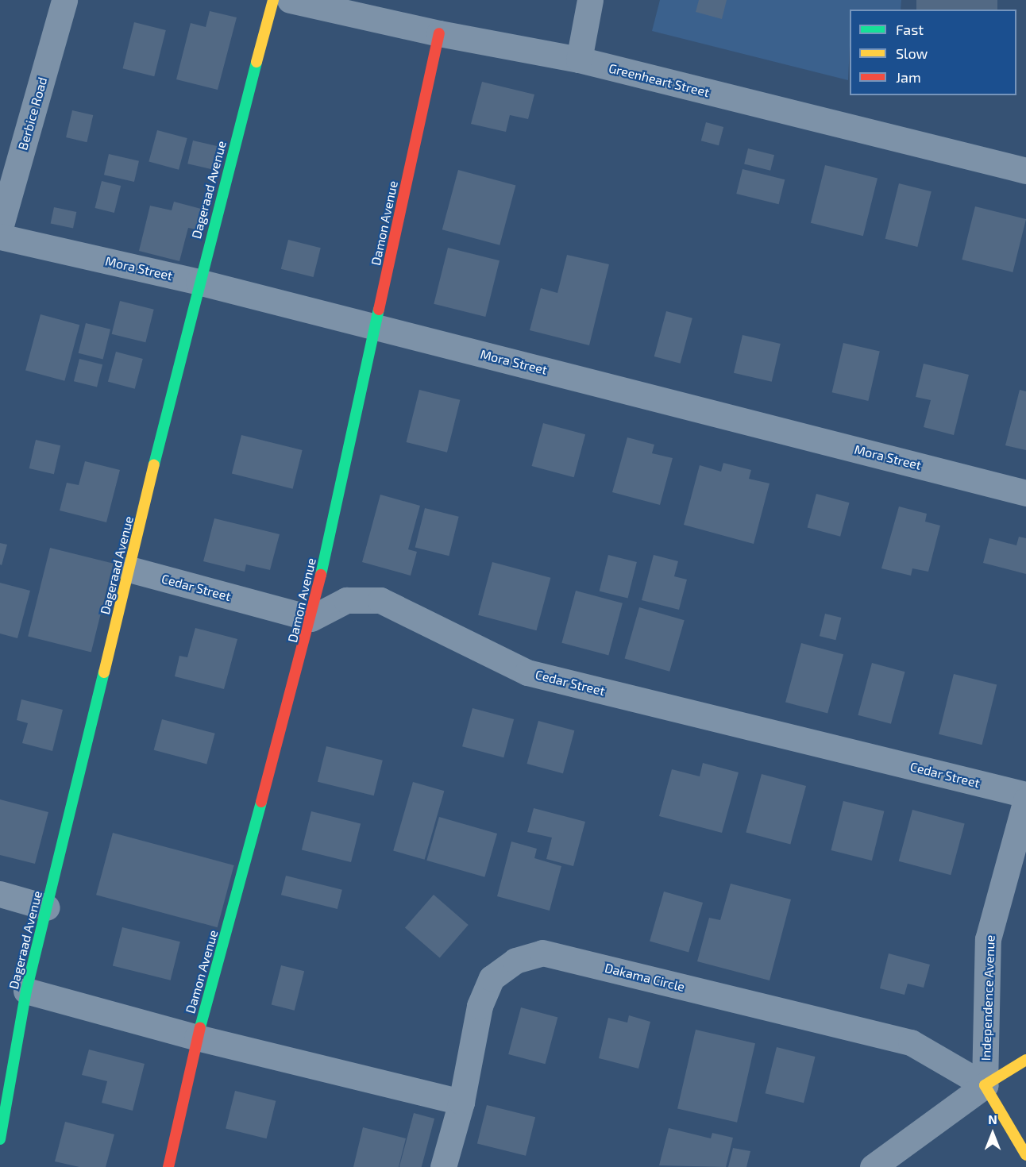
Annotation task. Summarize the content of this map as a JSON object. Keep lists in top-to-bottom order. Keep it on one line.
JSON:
{"streets":{"street":["Greenheart Street","Berbice Road","Dageraad Avenue","Damon Avenue","Mora Street","Cedar Street","Dakama Circle","Independence Avenue"]},"crossings":[["Greenheart Street","Damon Avenue"],["Dageraad Avenue","Mora Street"],["Dageraad Avenue","Cedar Street"],["Damon Avenue","Mora Street"],["Damon Avenue","Cedar Street"],["Dakama Circle","Independence Avenue"]],"legend":["Fast","Slow","Jam"],"north":"top"}
